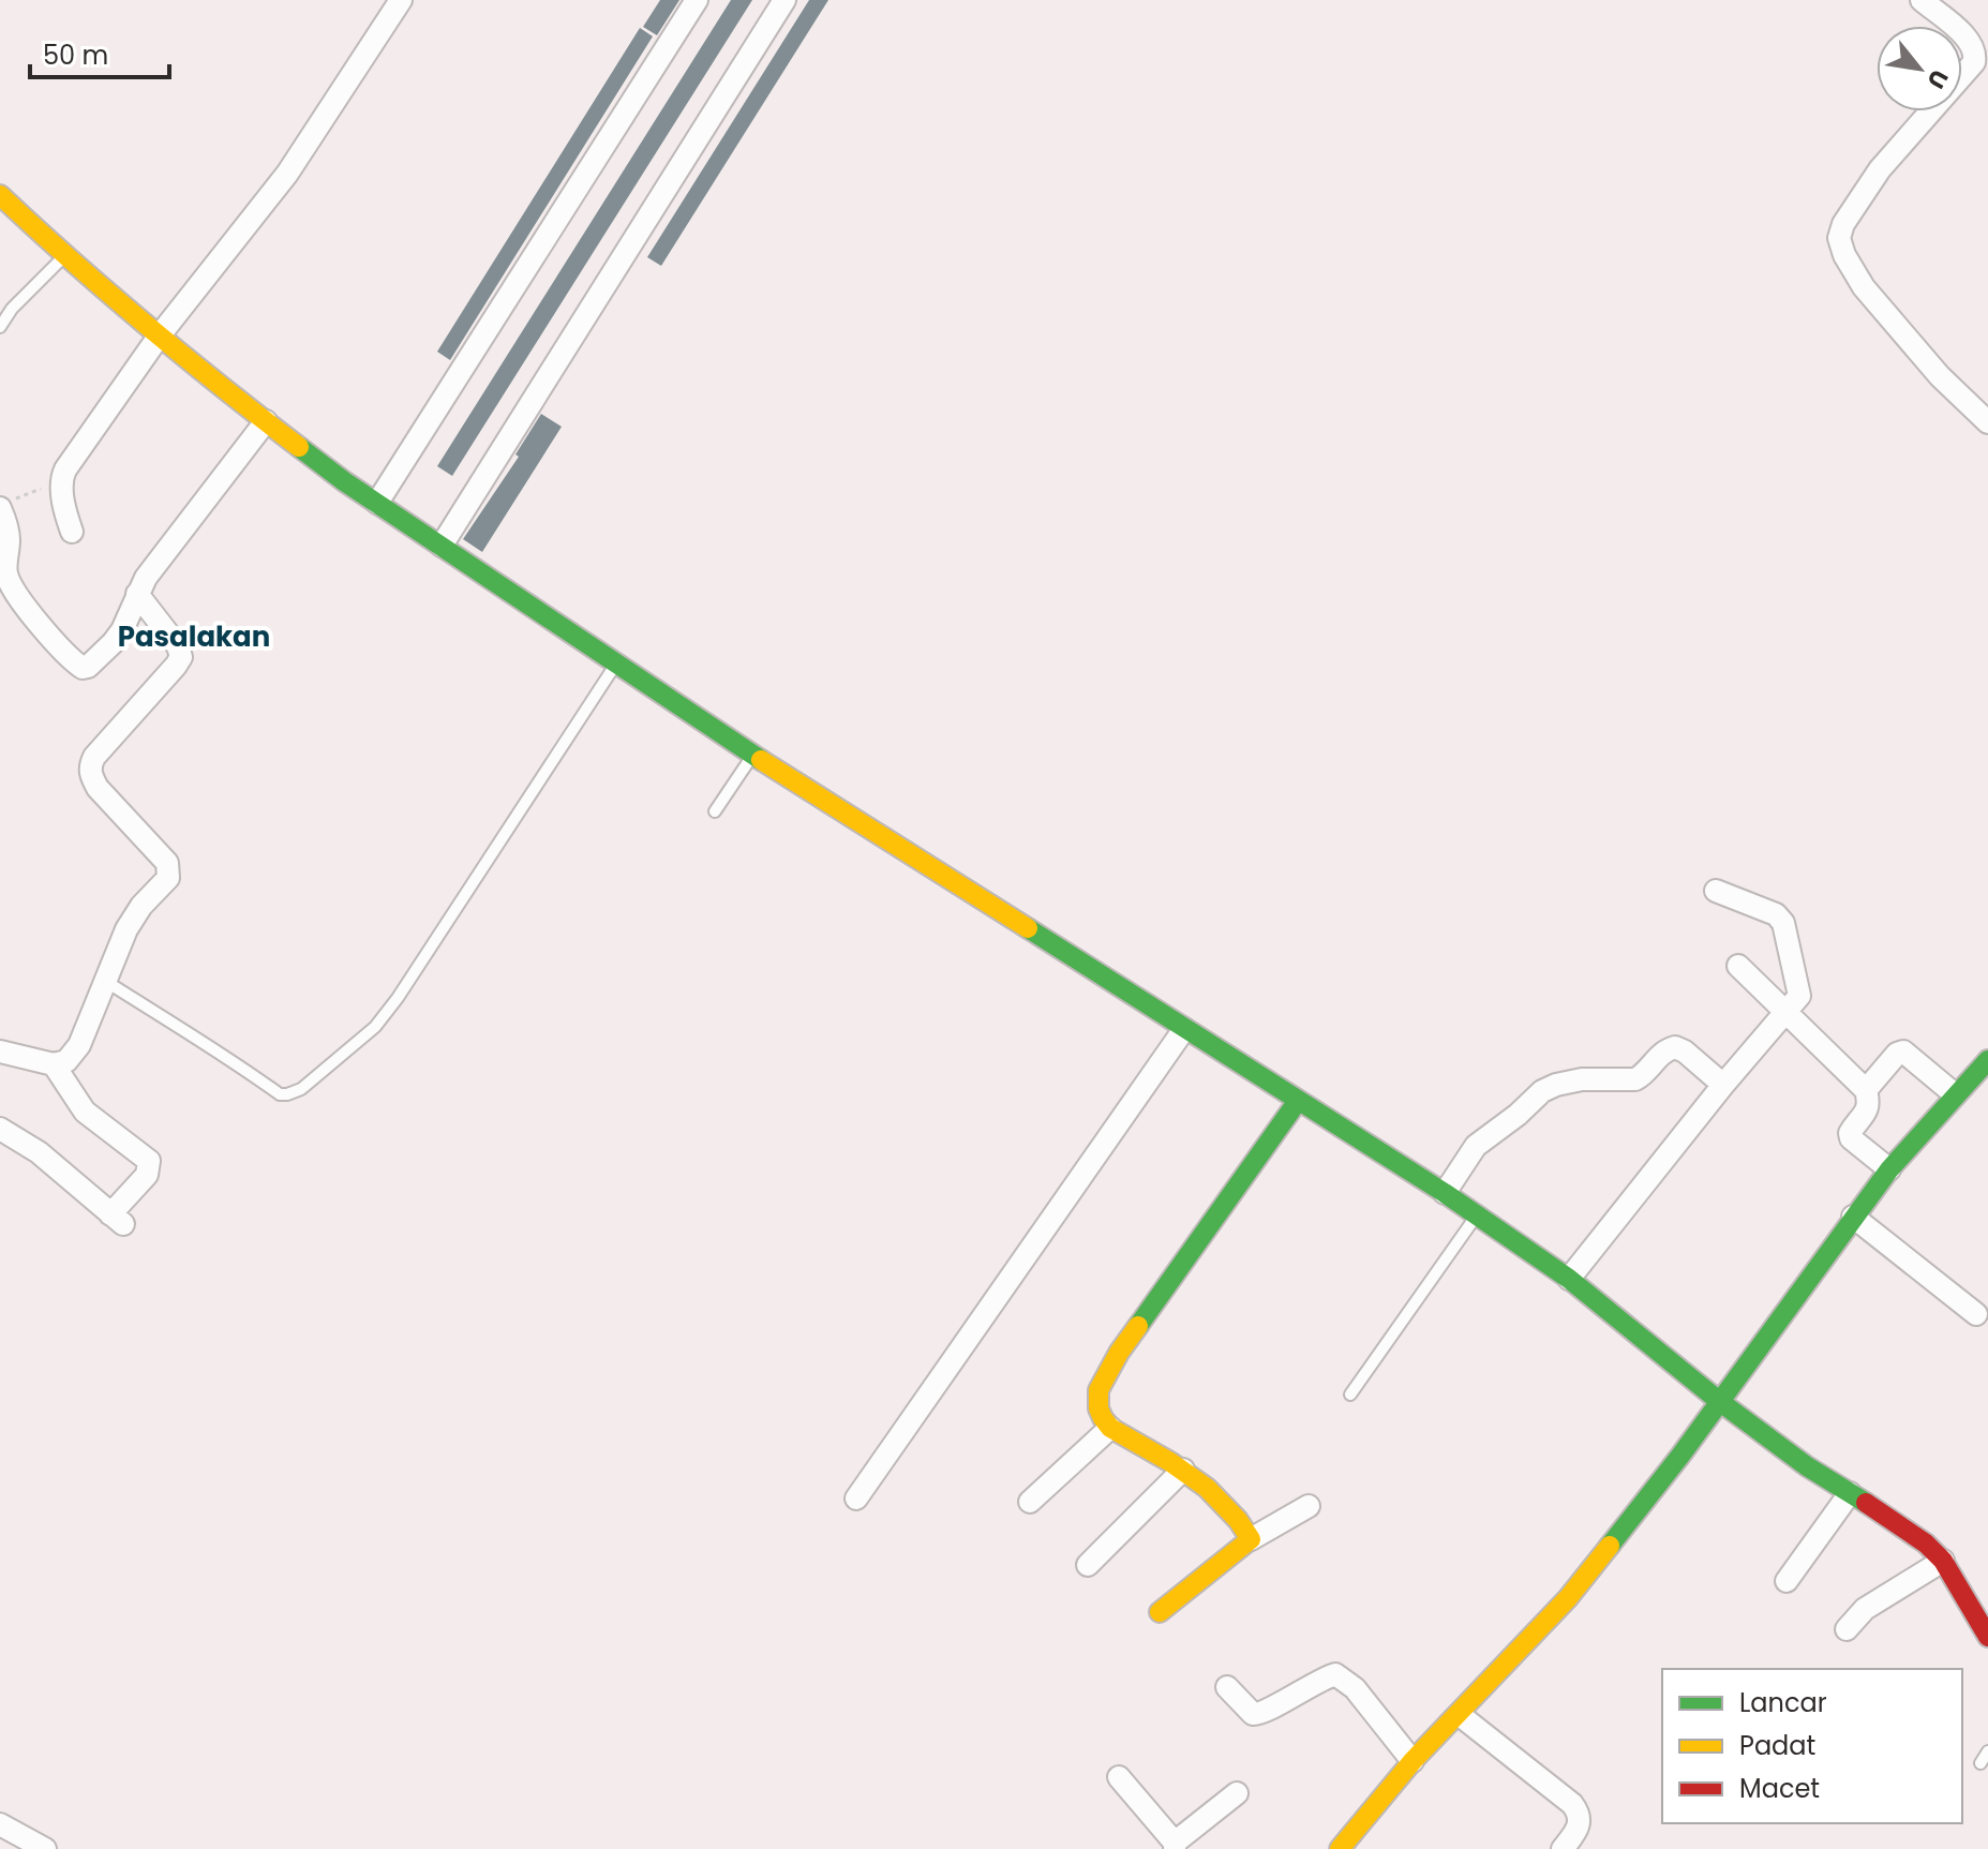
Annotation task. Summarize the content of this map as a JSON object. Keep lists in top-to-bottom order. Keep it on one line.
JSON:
{"districts":["Pasalakan"],"legend":["Lancar","Padat","Macet"],"scale_bar":"50 m","north":"bottom right"}
